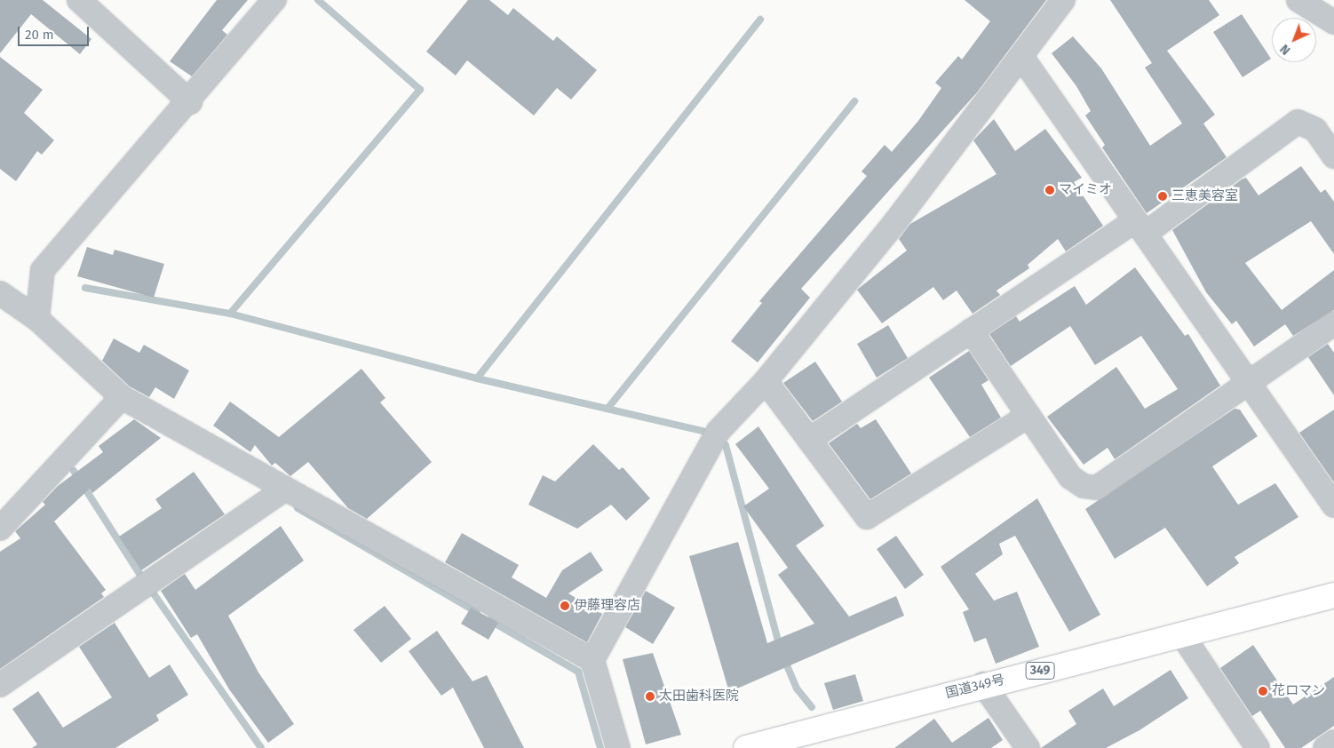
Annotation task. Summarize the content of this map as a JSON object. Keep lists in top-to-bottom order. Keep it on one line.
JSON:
{"streets":{"highway":["349","国道349号"]},"places":["マイミオ","三恵美容室","伊藤理容店","花ロマン","太田歯科医院"],"scale_bar":"20 m","north":"bottom left"}
